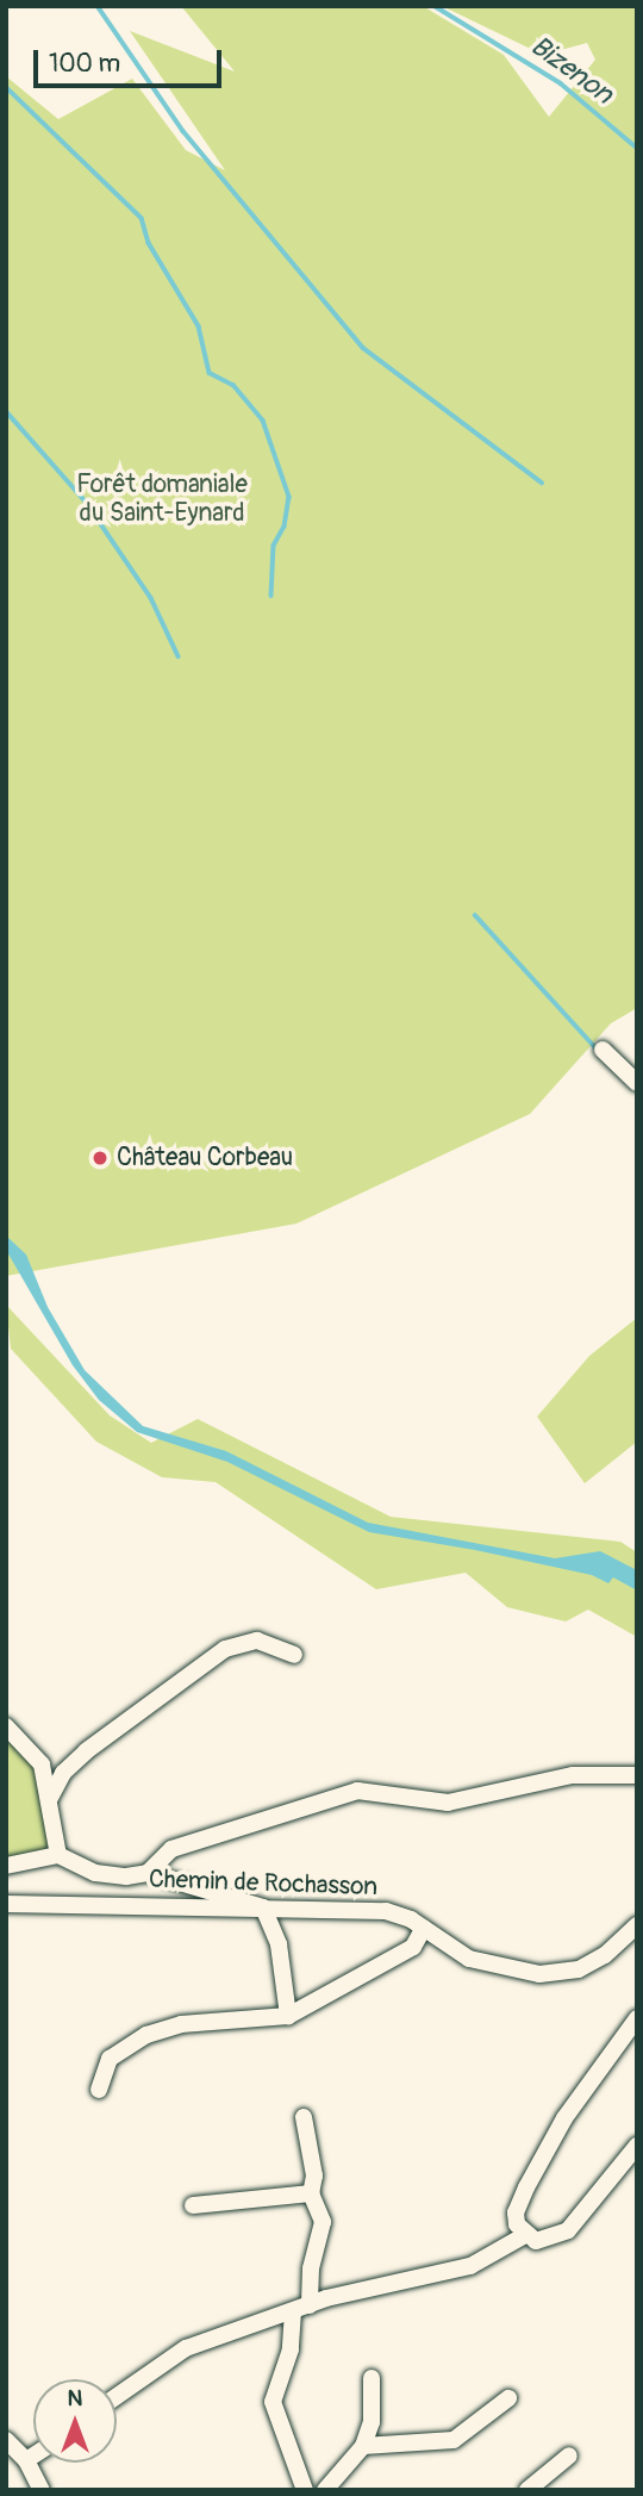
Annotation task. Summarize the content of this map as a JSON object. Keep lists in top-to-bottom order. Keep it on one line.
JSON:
{"streets":{"street":["Chemin de Rochasson"]},"water":["Bizenon"],"parks":["Forêt domaniale du Saint-Eynard"],"places":["Château Corbeau"],"scale_bar":"100 m","north":"top"}
